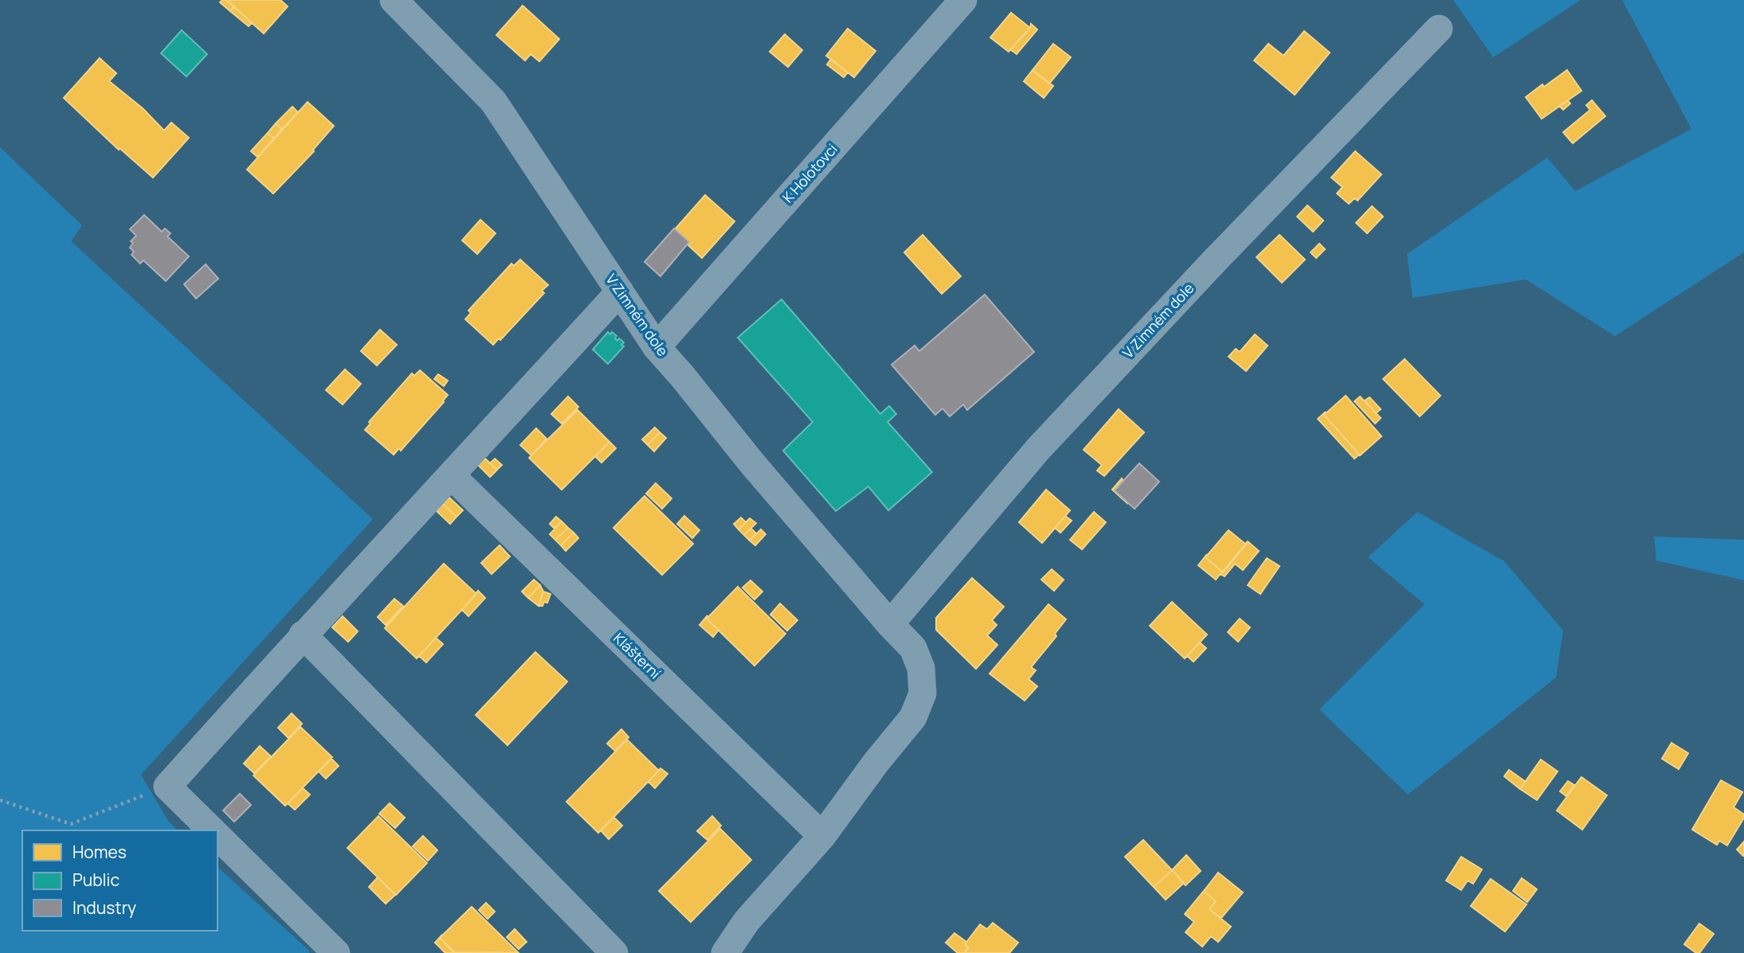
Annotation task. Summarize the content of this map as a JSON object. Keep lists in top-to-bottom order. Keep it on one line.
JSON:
{"streets":{"street":["K Holotovci","V Zimném dole","Klášterní"]},"crossings":[["K Holotovci","V Zimném dole"],["V Zimném dole","Klášterní"]],"legend":["Homes","Public","Industry"]}
